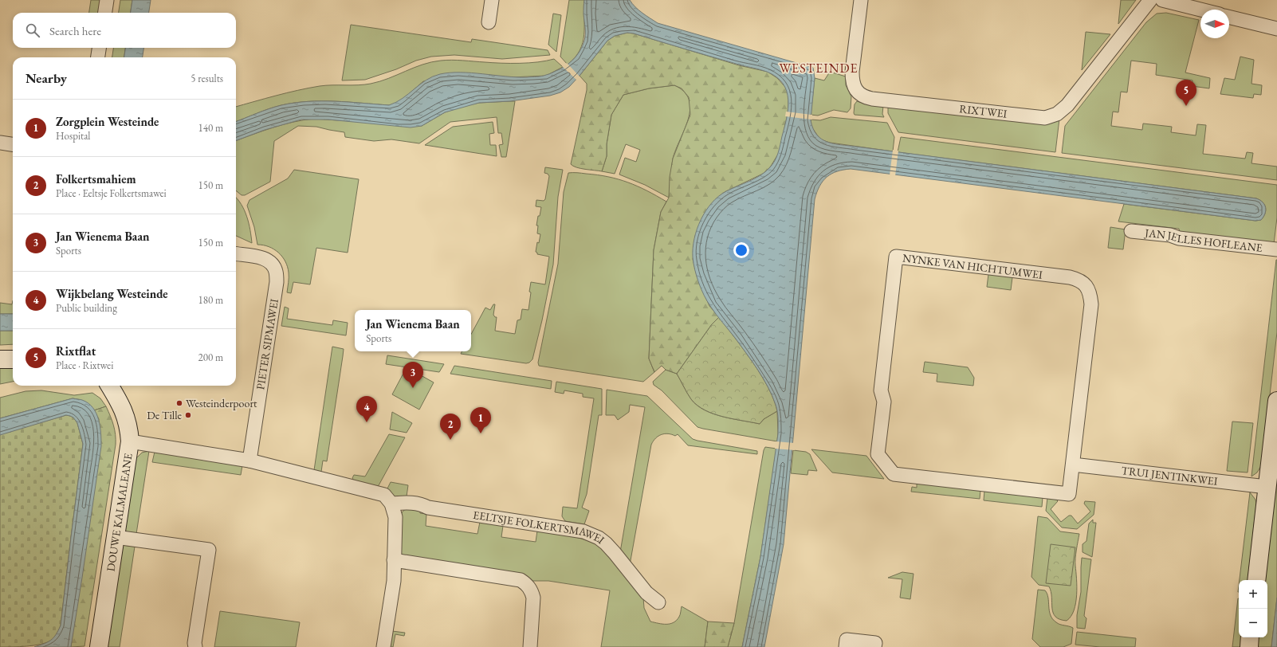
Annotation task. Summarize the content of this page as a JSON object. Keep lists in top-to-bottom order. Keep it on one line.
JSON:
{"streets":{"street":["RIXTWEI","JAN JELLES HOFLEANE","NYNKE VAN HICHTUMWEI","PIETER SIPMAWEI","TRUI JENTINKWEI","DOUWE KALMALEANE","EELTSJE FOLKERTSMAWEI"]},"crossings":[["NYNKE VAN HICHTUMWEI","TRUI JENTINKWEI"]],"districts":["WESTEINDE"],"places":["Westeinderpoort","De Tille"],"north":"right","page":{"search":"Search here","heading":["Nearby","5 results"],"pins":["5","3","4","1","2"],"list":[{"mark":"1","name":"Zorgplein Westeinde","note":"Hospital","value":"140 m"},{"mark":"2","name":"Folkertsmahiem","note":"Place · Eeltsje Folkertsmawei","value":"150 m"},{"mark":"3","name":"Jan Wienema Baan","note":"Sports","value":"150 m"},{"mark":"4","name":"Wijkbelang Westeinde","note":"Public building","value":"180 m"},{"mark":"5","name":"Rixtflat","note":"Place · Rixtwei","value":"200 m"}],"popup":["Jan Wienema Baan","Sports"],"map_buttons":["+","−"]}}
